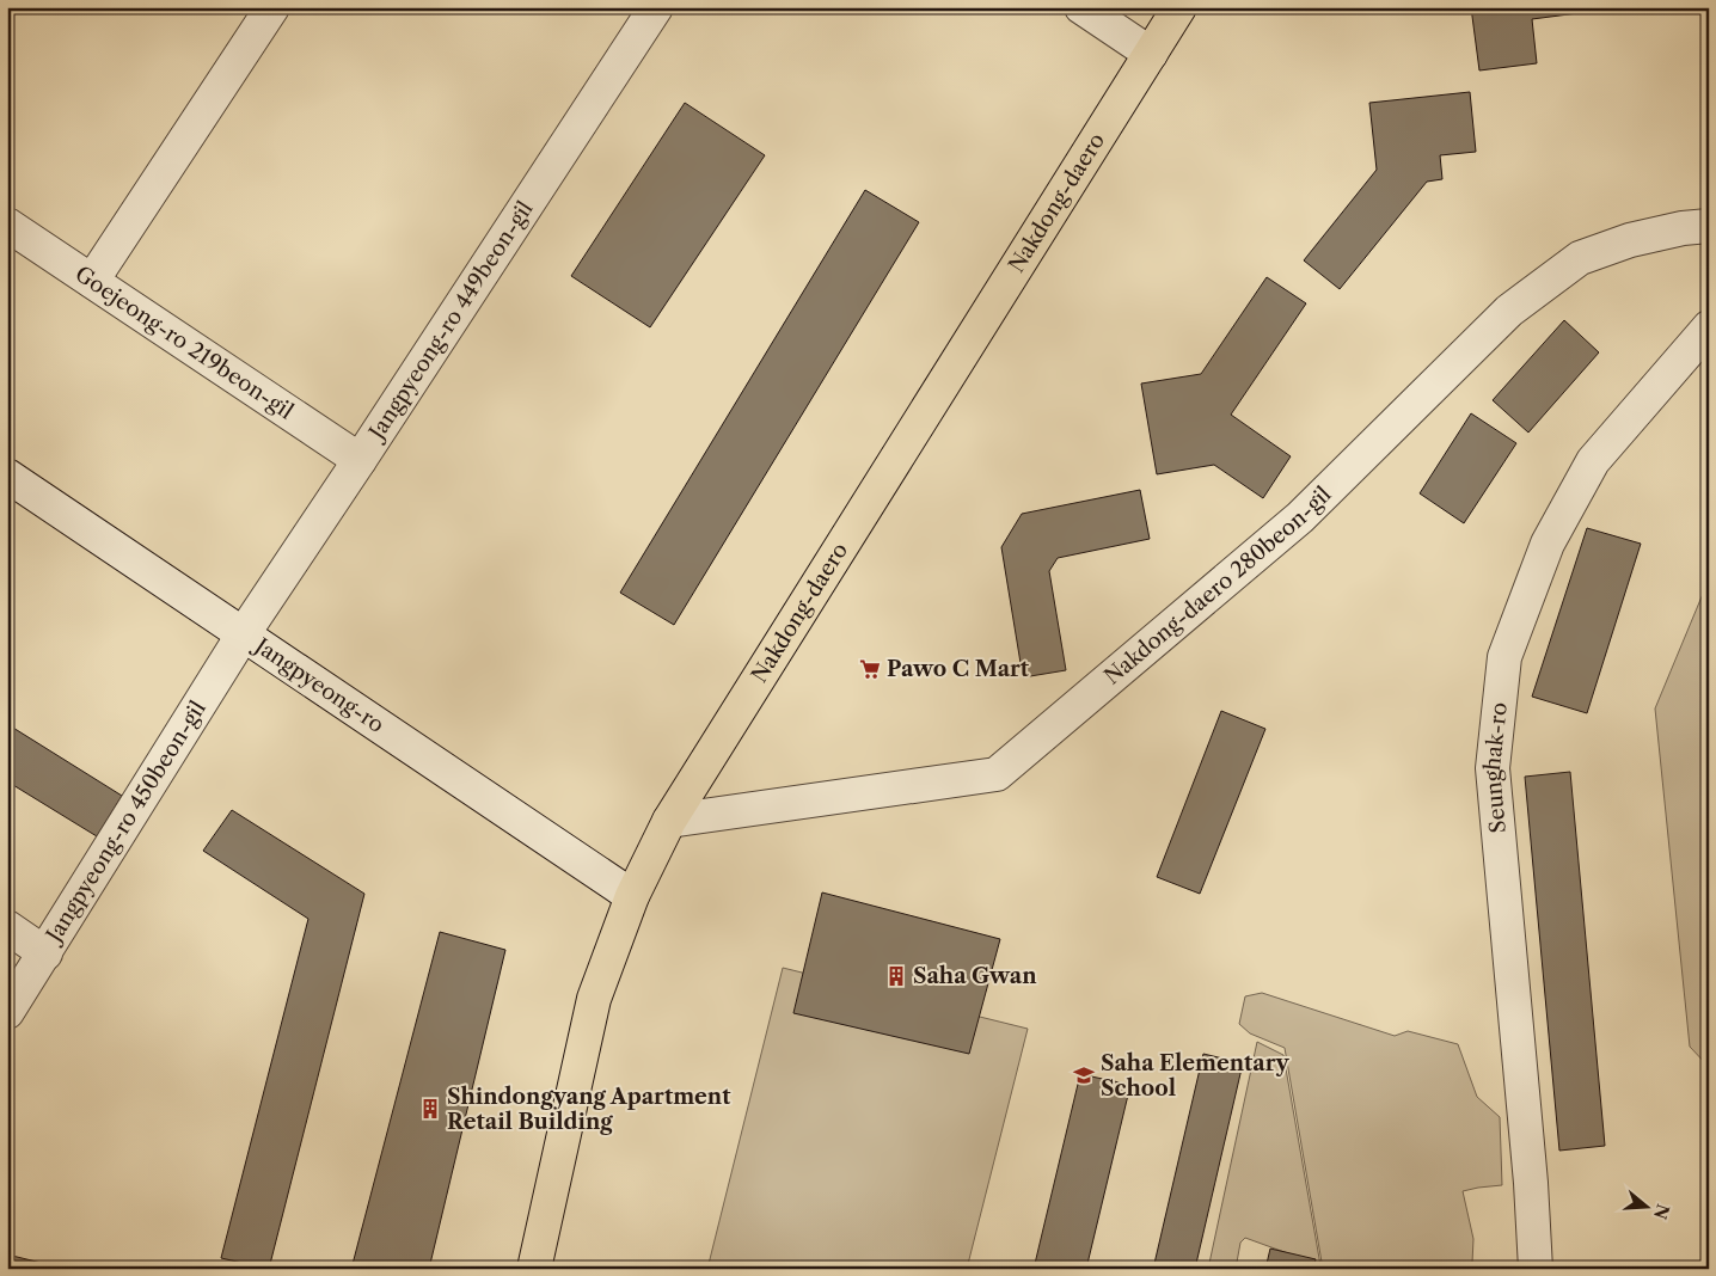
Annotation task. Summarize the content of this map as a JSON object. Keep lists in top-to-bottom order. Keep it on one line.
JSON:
{"streets":{"main road":["Nakdong-daero"],"street":["Jangpyeong-ro 449beon-gil","Goejeong-ro 219beon-gil","Nakdong-daero 280beon-gil","Jangpyeong-ro","Seunghak-ro","Jangpyeong-ro 450beon-gil"]},"crossings":[["Nakdong-daero","Nakdong-daero 280beon-gil"],["Nakdong-daero","Jangpyeong-ro"],["Jangpyeong-ro 449beon-gil","Goejeong-ro 219beon-gil"],["Jangpyeong-ro 449beon-gil","Jangpyeong-ro"],["Jangpyeong-ro 449beon-gil","Jangpyeong-ro 450beon-gil"],["Jangpyeong-ro","Jangpyeong-ro 450beon-gil"]],"places":{"supermarket":["Pawo C Mart"],"building":["Saha Gwan","Shindongyang Apartment Retail Building"],"school or university":["Saha Elementary School"]},"north":"right"}
